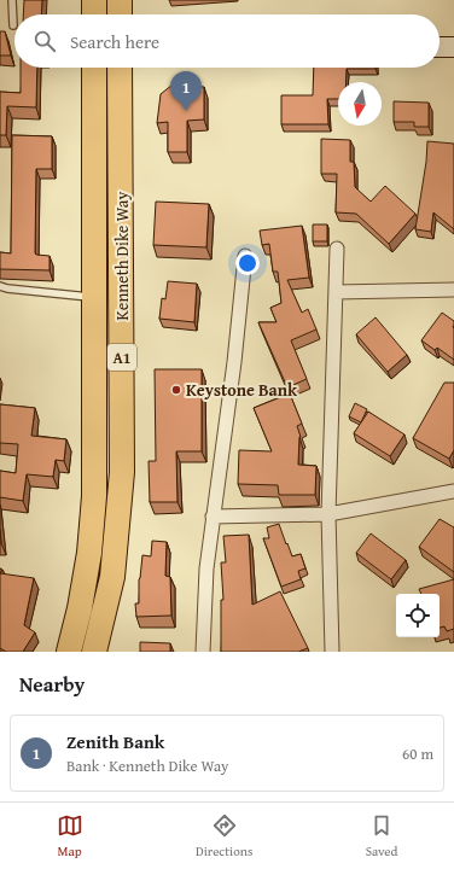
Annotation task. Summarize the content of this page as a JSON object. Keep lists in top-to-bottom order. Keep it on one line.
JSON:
{"streets":{"highway":["Kenneth Dike Way","A1"]},"places":["Keystone Bank"],"north":"bottom","page":{"search":"Search here","pins":"1","heading":"Nearby","list":[{"mark":"1","name":"Zenith Bank","note":"Bank · Kenneth Dike Way","value":"60 m"}],"nav":["Map","Directions","Saved"]}}
